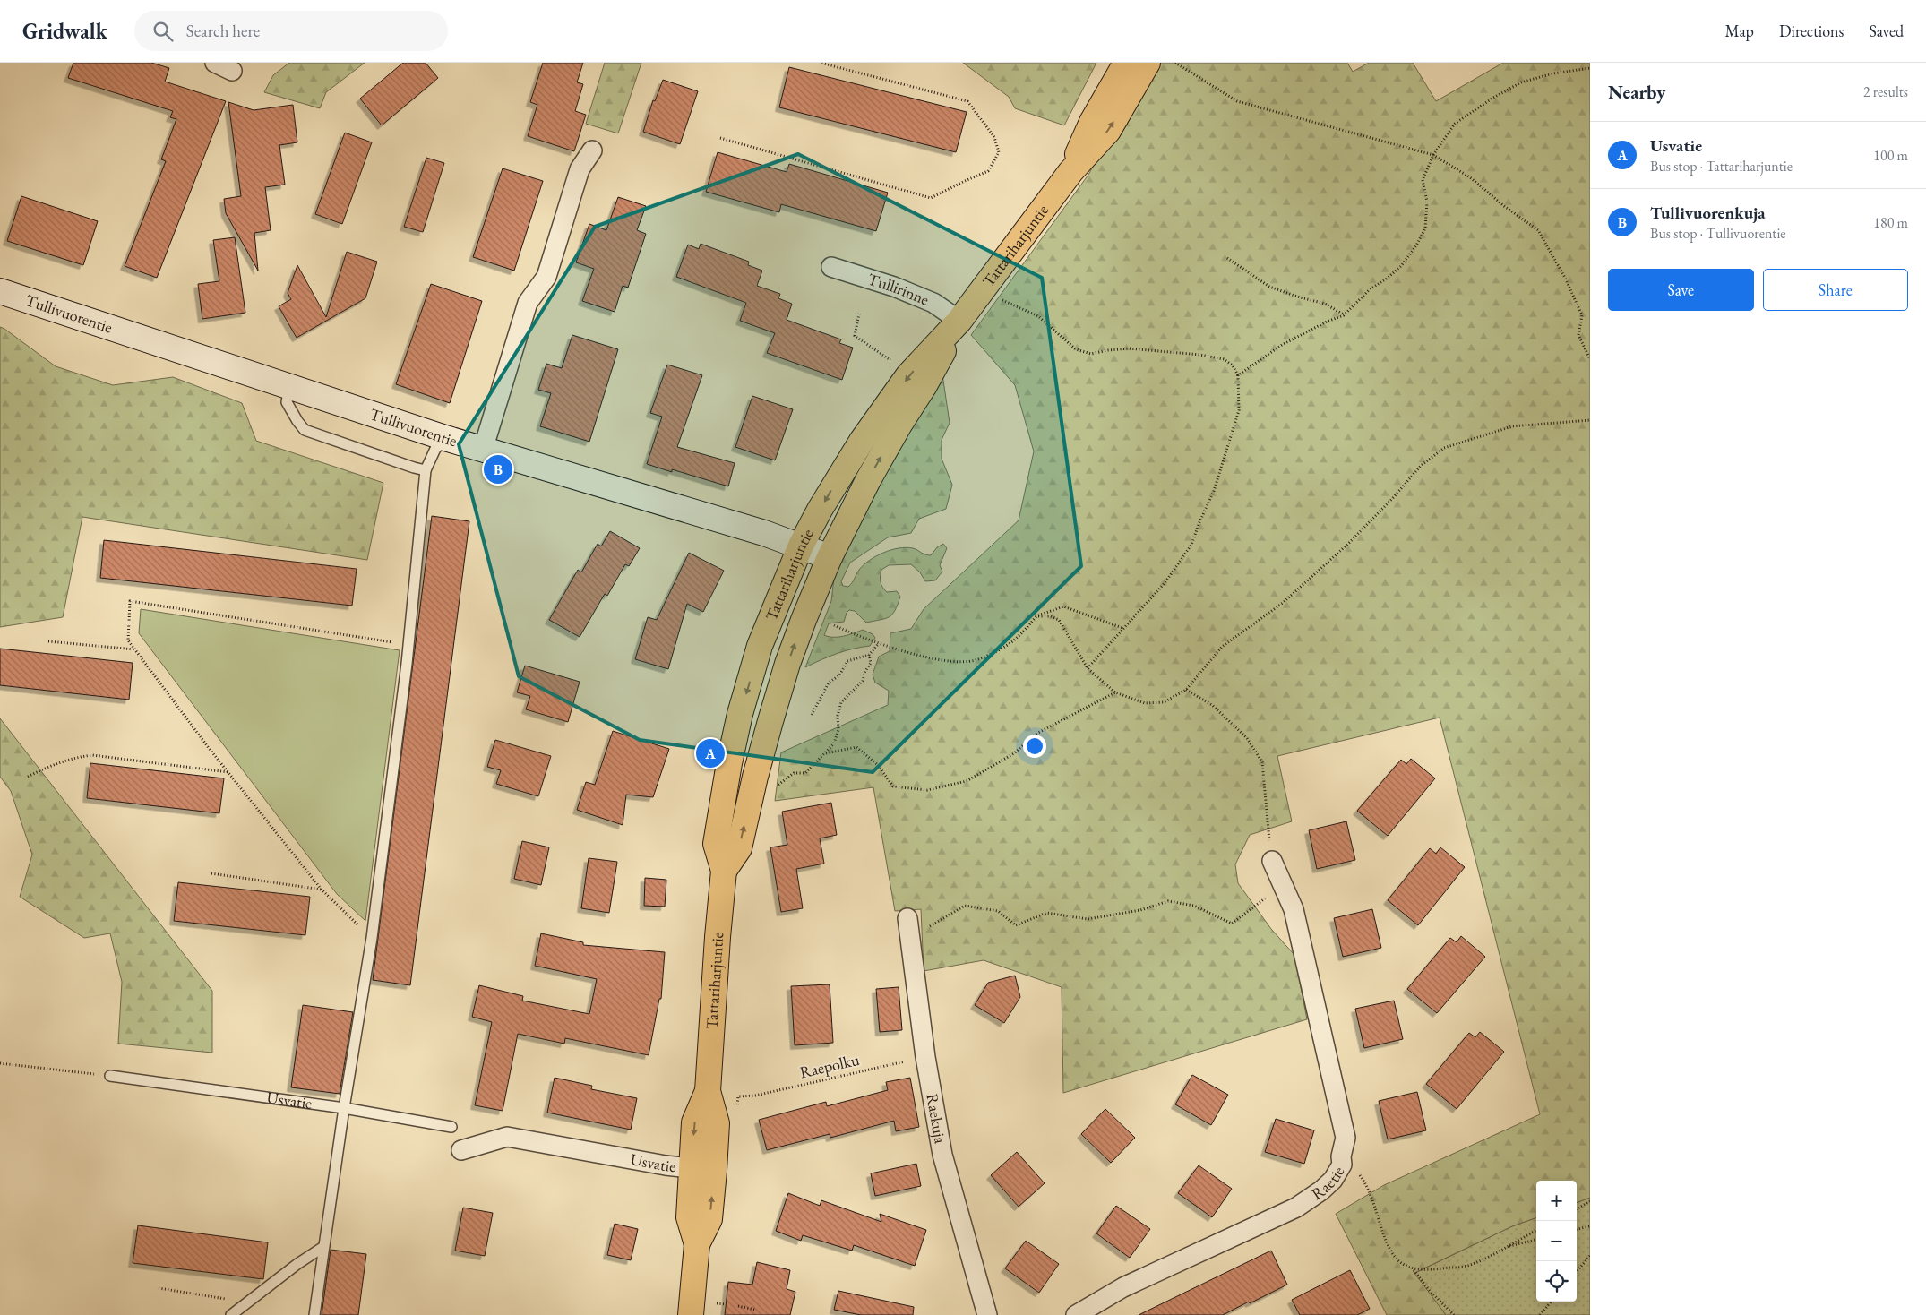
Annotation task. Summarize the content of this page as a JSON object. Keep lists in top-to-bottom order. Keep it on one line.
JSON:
{"streets":{"main road":["Tattariharjuntie","Tullivuorentie"],"street":["Tullirinne","Usvatie","Raekuja","Raetie"],"path":["Raepolku"]},"crossings":[["Tattariharjuntie","Tullirinne"],["Tattariharjuntie","Tullivuorentie"],["Tattariharjuntie","Usvatie"],["Raepolku","Raekuja"]],"page":{"header":"Gridwalk","search":"Search here","nav":["Map","Directions","Saved"],"heading":["Nearby","2 results"],"list":[{"mark":"A","name":"Usvatie","note":"Bus stop · Tattariharjuntie","value":"100 m"},{"mark":"B","name":"Tullivuorenkuja","note":"Bus stop · Tullivuorentie","value":"180 m"}],"buttons":["Save","Share"],"pins":["B","A"],"map_buttons":["+","−"]}}
